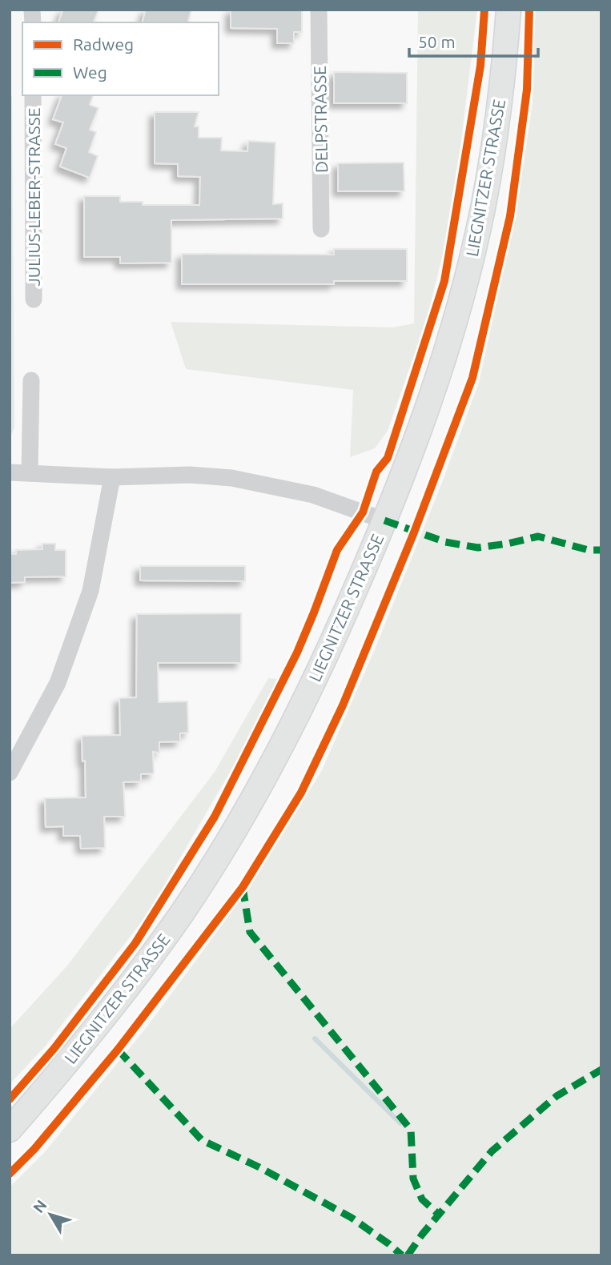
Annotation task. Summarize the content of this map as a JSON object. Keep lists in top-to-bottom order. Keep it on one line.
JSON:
{"streets":{"main road":["LIEGNITZER STRASSE"],"street":["DELPSTRASSE","JULIUS-LEBER-STRASSE"]},"legend":["Radweg","Weg"],"scale_bar":"50 m","north":"top left"}
